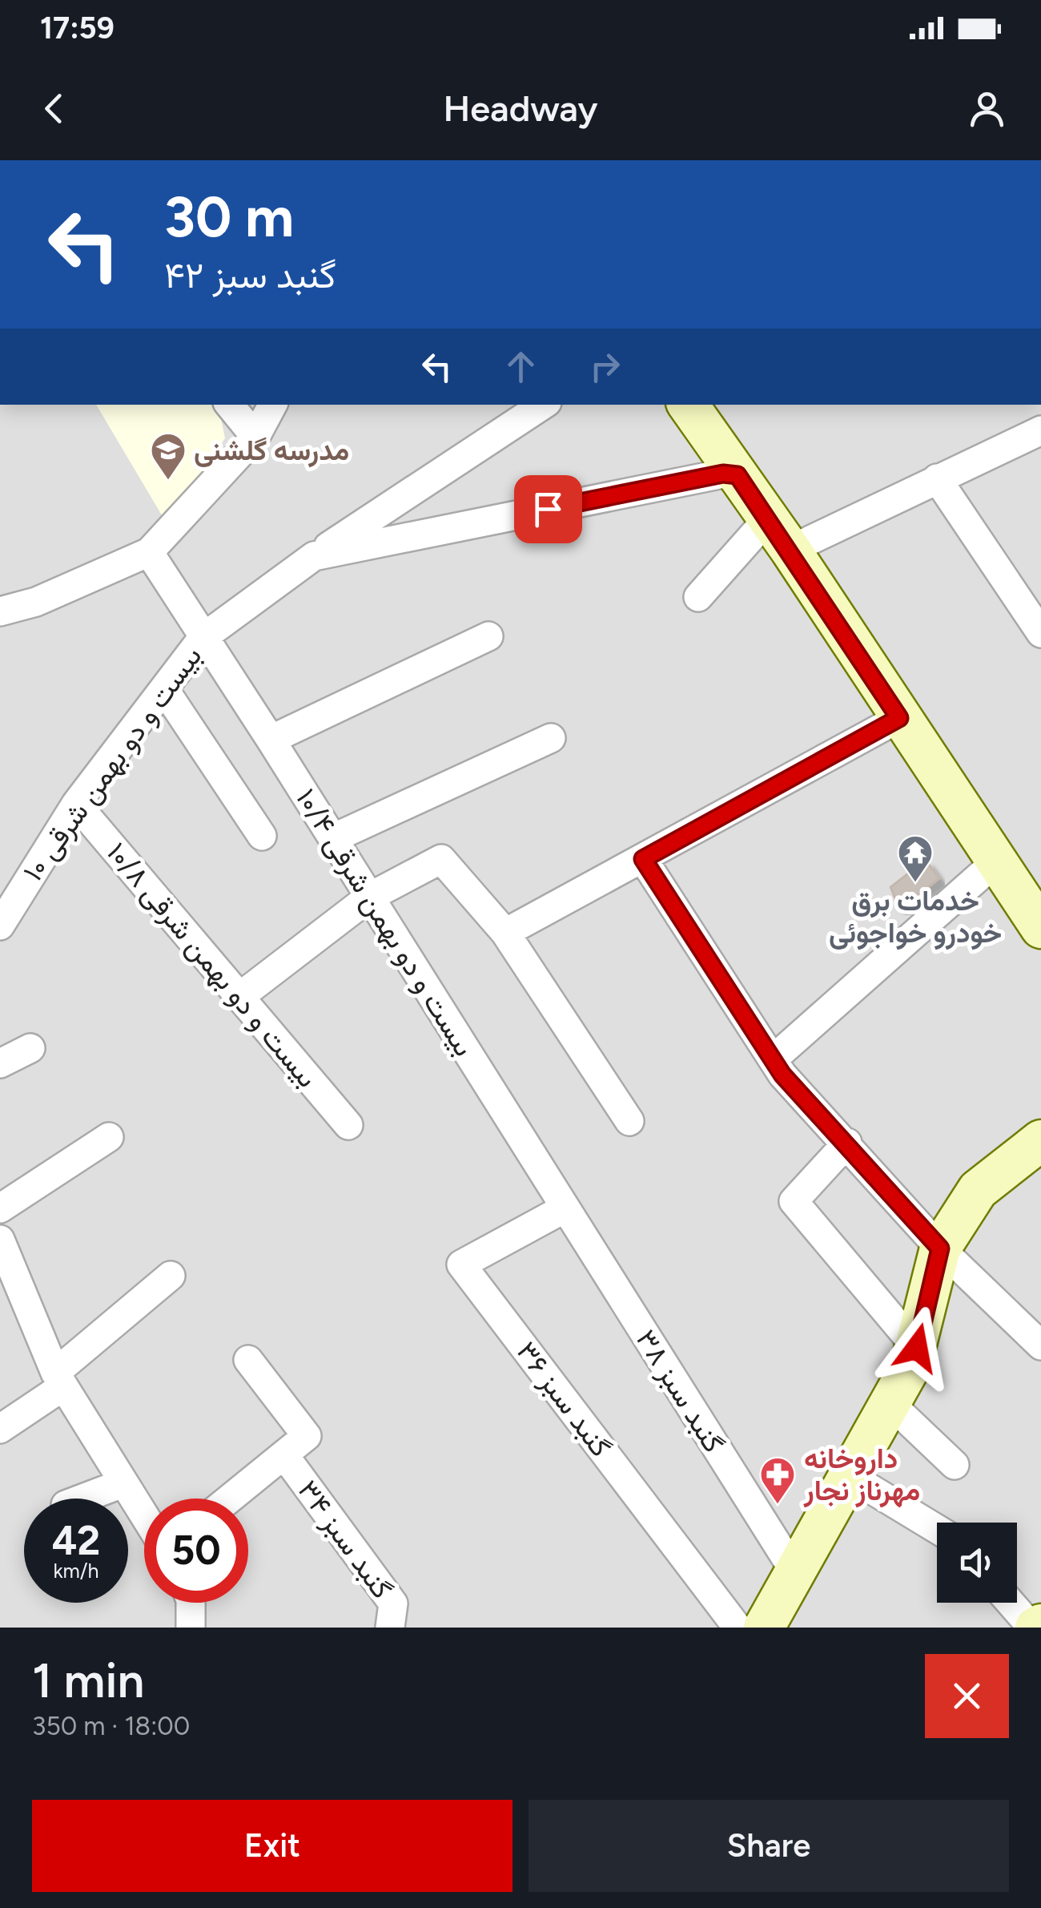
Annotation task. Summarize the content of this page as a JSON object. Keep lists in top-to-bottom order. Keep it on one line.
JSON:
{"streets":{"street":["بیست و دو بهمن شرقی ۱۰","بیست و دو بهمن شرقی ۱۰/۴","بیست و دو بهمن شرقی ۱۰/۸","گنبد سبز ۳۸","گنبد سبز ۳۶","گنبد سبز ۳۴"]},"crossings":[["بیست و دو بهمن شرقی ۱۰","بیست و دو بهمن شرقی ۱۰/۴"],["بیست و دو بهمن شرقی ۱۰","بیست و دو بهمن شرقی ۱۰/۸"],["بیست و دو بهمن شرقی ۱۰/۴","گنبد سبز ۳۸"],["بیست و دو بهمن شرقی ۱۰/۴","گنبد سبز ۳۶"],["گنبد سبز ۳۸","گنبد سبز ۳۶"]],"places":{"school or university":["مدرسه گلشنی"],"temple":["خدمات برق خودرو خواجوئی"],"pharmacy":["داروخانه مهرناز نجار"]},"page":{"status":"17:59","header":"Headway","turn":["30 m","گنبد سبز ۴۲"],"speed":"42 km/h","limit":"50","heading":["1 min","350 m · 18:00"],"buttons":["Exit","Share"]}}
